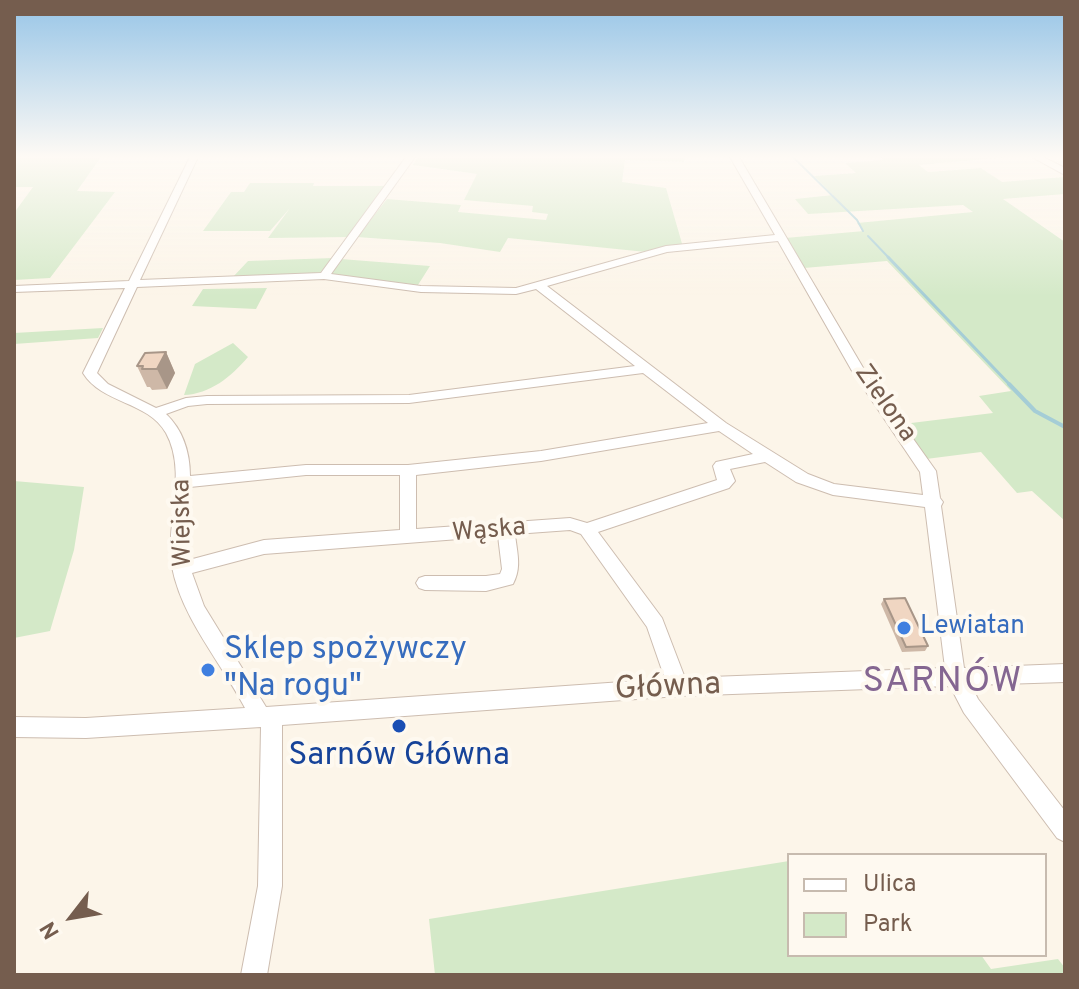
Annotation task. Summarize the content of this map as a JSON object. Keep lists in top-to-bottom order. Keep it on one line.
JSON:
{"streets":{"street":["Zielona","Wiejska","Wąska","Główna"]},"crossings":[["Zielona","Główna"],["Wiejska","Wąska"],["Wiejska","Główna"]],"districts":["SARNÓW"],"places":["Lewiatan","Sklep spożywczy \"Na rogu\"","Sarnów Główna"],"legend":["Ulica","Park"],"north":"bottom left"}
